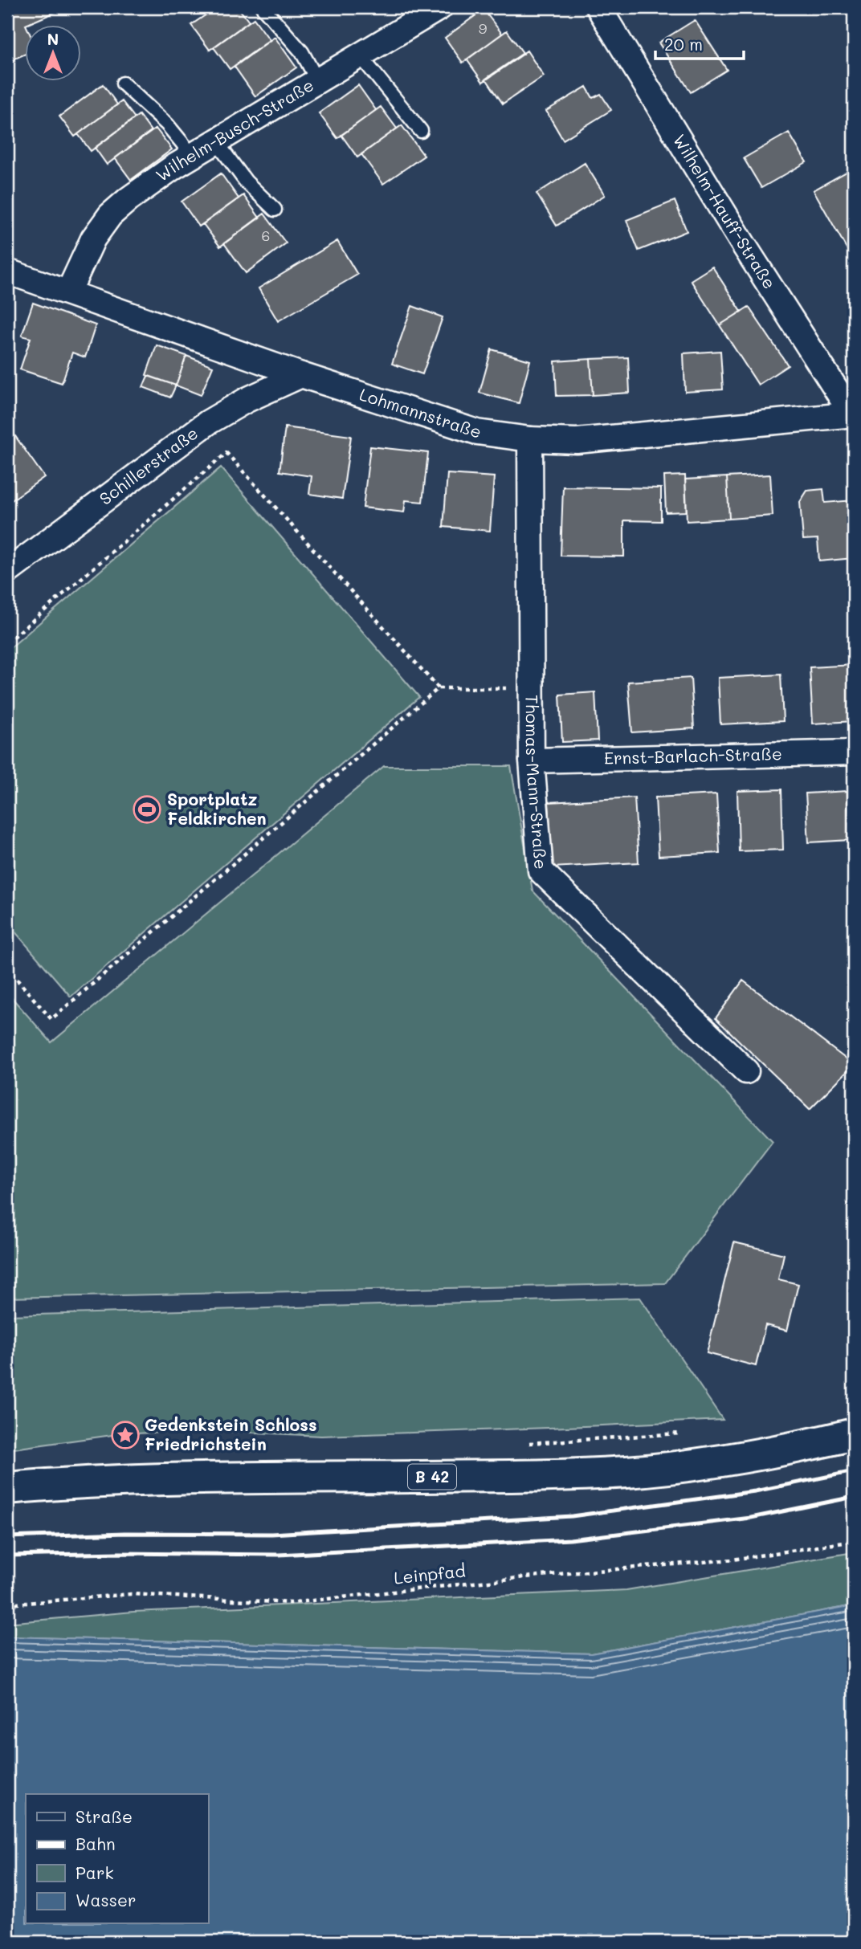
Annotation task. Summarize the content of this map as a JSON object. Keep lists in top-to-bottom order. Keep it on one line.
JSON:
{"streets":{"main road":["B 42"],"street":["Wilhelm-Busch-Straße","Wilhelm-Hauff-Straße","Lohmannstraße","Schillerstraße","Ernst-Barlach-Straße","Thomas-Mann-Straße"],"path":["Leinpfad"]},"crossings":[["Wilhelm-Busch-Straße","Lohmannstraße"],["Wilhelm-Hauff-Straße","Lohmannstraße"],["Lohmannstraße","Schillerstraße"],["Lohmannstraße","Thomas-Mann-Straße"],["Ernst-Barlach-Straße","Thomas-Mann-Straße"]],"places":{"sports":["Sportplatz Feldkirchen"],"place":["Gedenkstein Schloss Friedrichstein"]},"house_numbers":["9","6"],"legend":["Straße","Bahn","Park","Wasser"],"scale_bar":"20 m","north":"top"}
